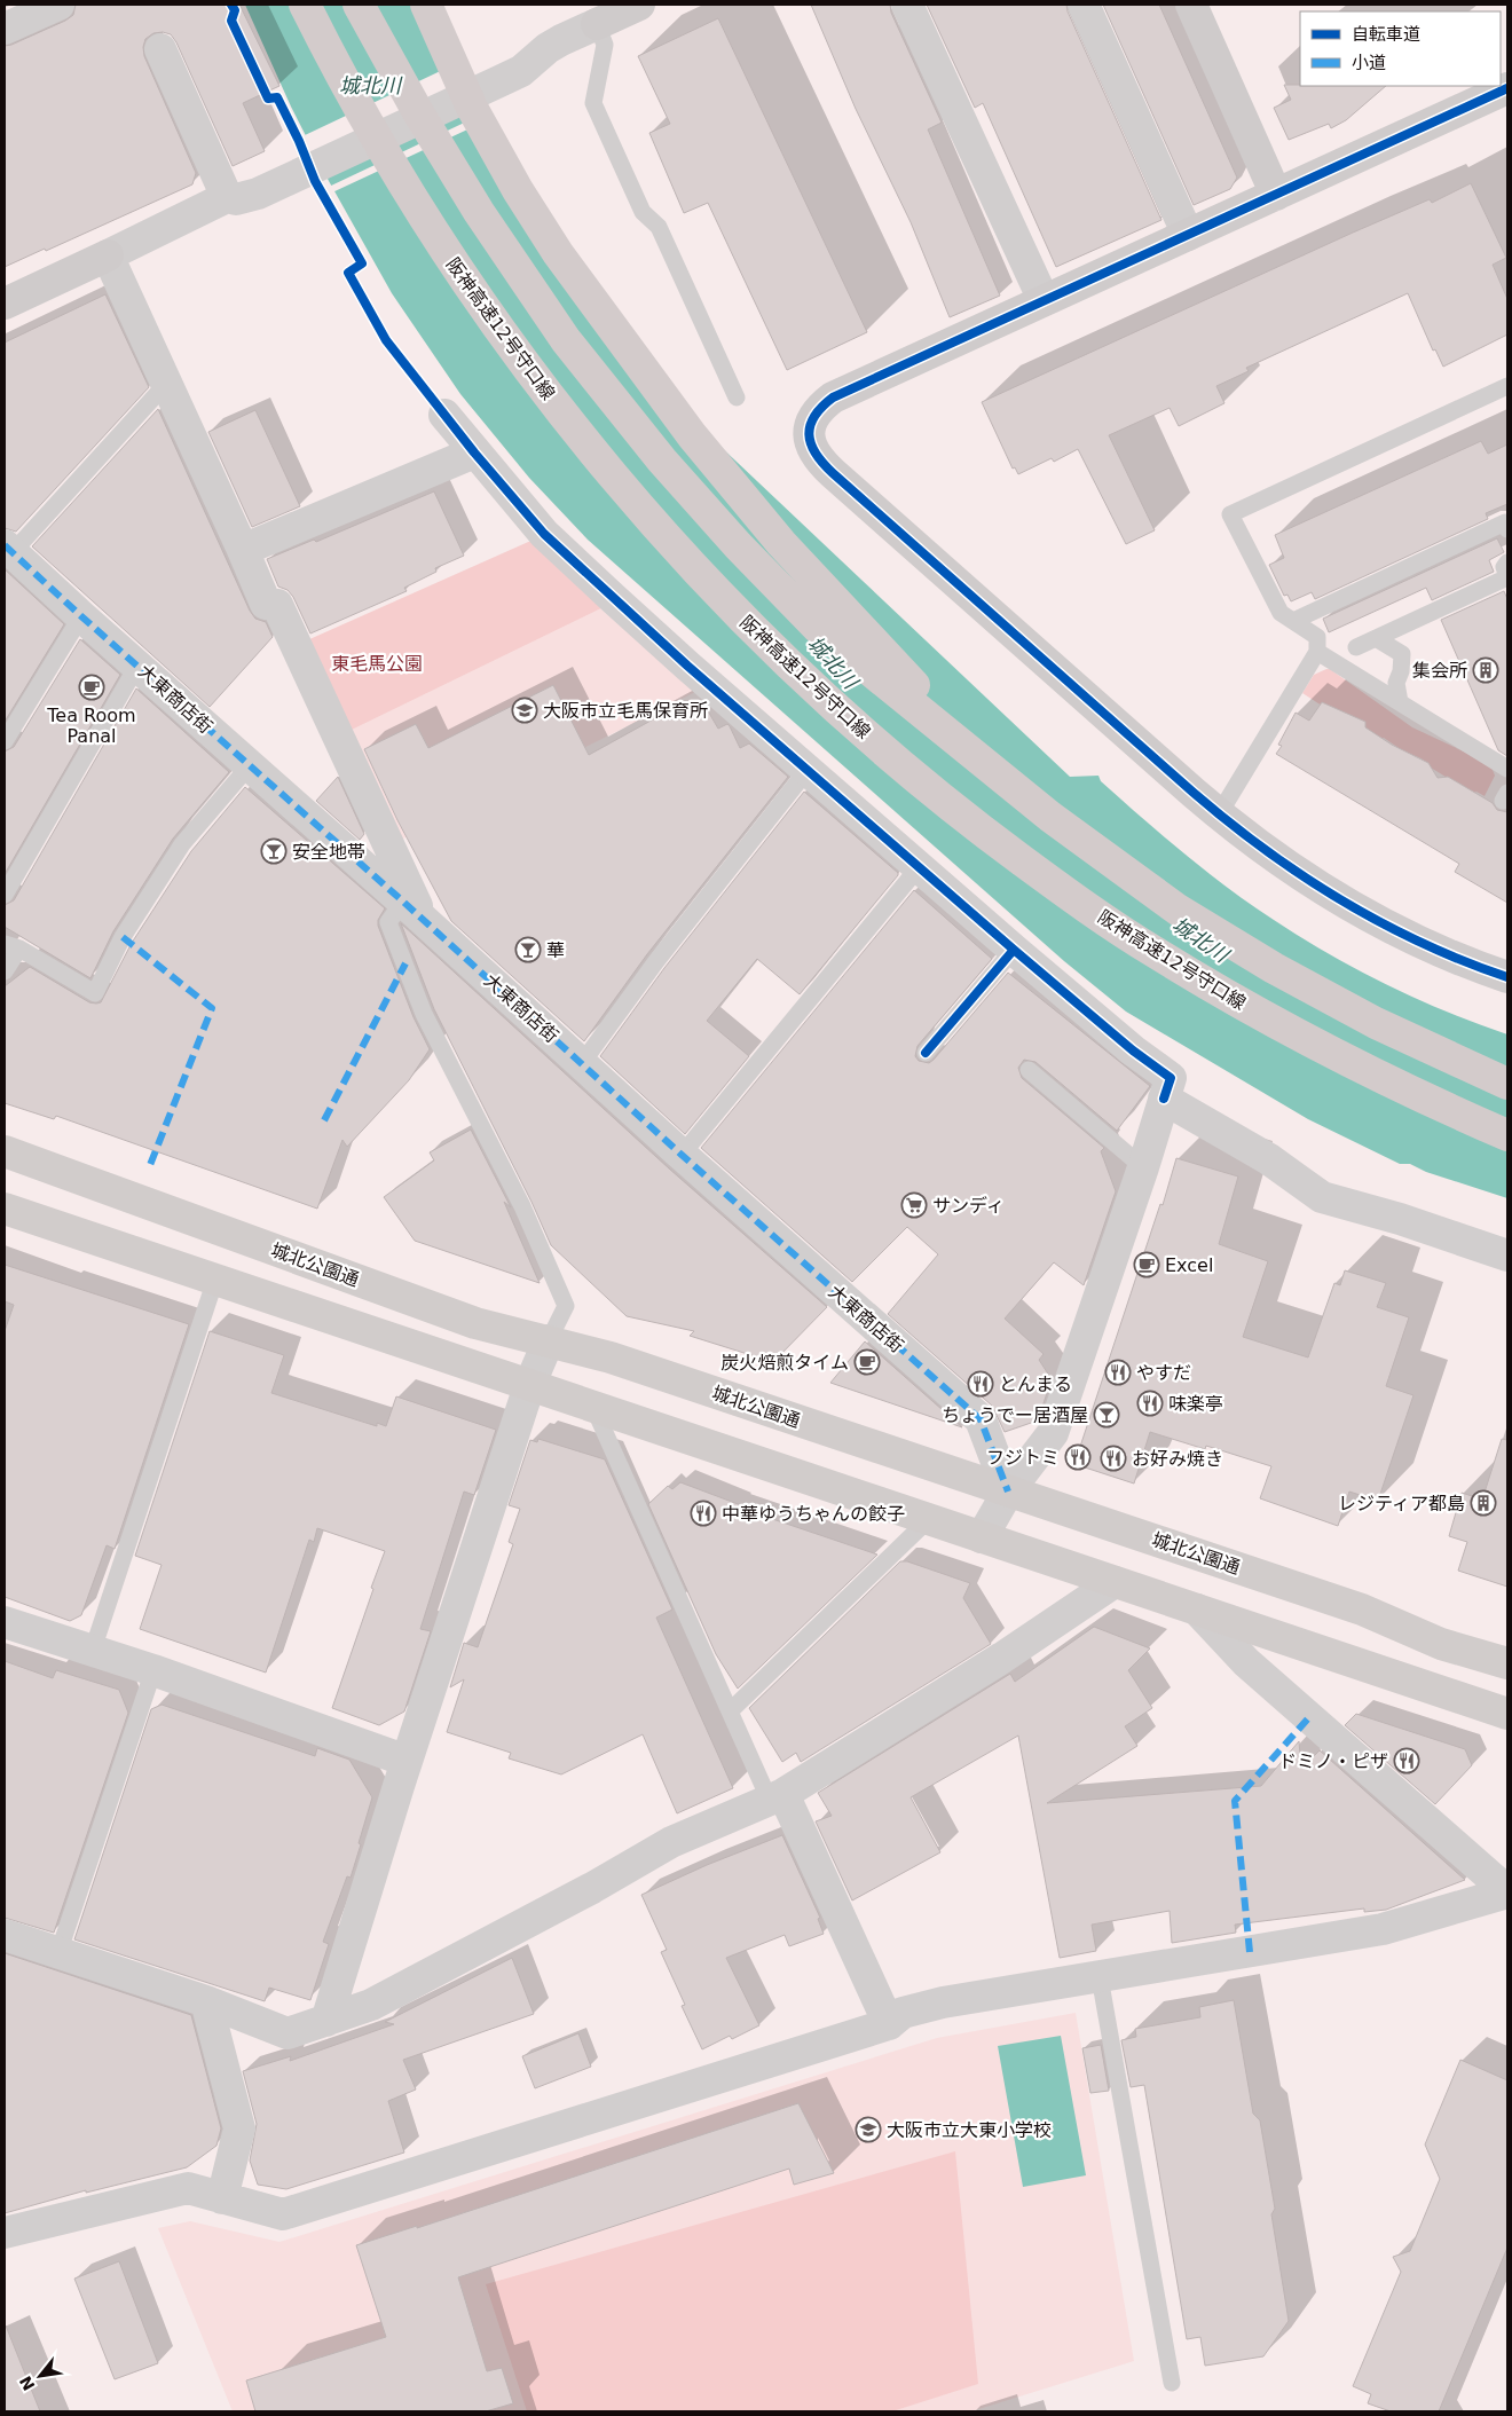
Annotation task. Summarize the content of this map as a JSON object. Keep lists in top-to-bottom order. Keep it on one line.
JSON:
{"streets":{"highway":["阪神高速12号守口線"],"main road":["城北公園通"],"street":["大東商店街"]},"crossings":[["大東商店街","城北公園通"]],"water":["城北川"],"parks":["東毛馬公園"],"places":{"building":["集会所","レジティア都島"],"cafe":["Tea Room Panal","Excel","炭火焙煎タイム"],"school or university":["大阪市立毛馬保育所","大阪市立大東小学校"],"bar":["安全地帯","華","ちょうでー居酒屋"],"supermarket":["サンディ"],"restaurant":["やすだ","とんまる","味楽亭","フジトミ","お好み焼き","中華ゆうちゃんの餃子","ドミノ・ピザ"]},"legend":["自転車道","小道"],"north":"bottom left"}
